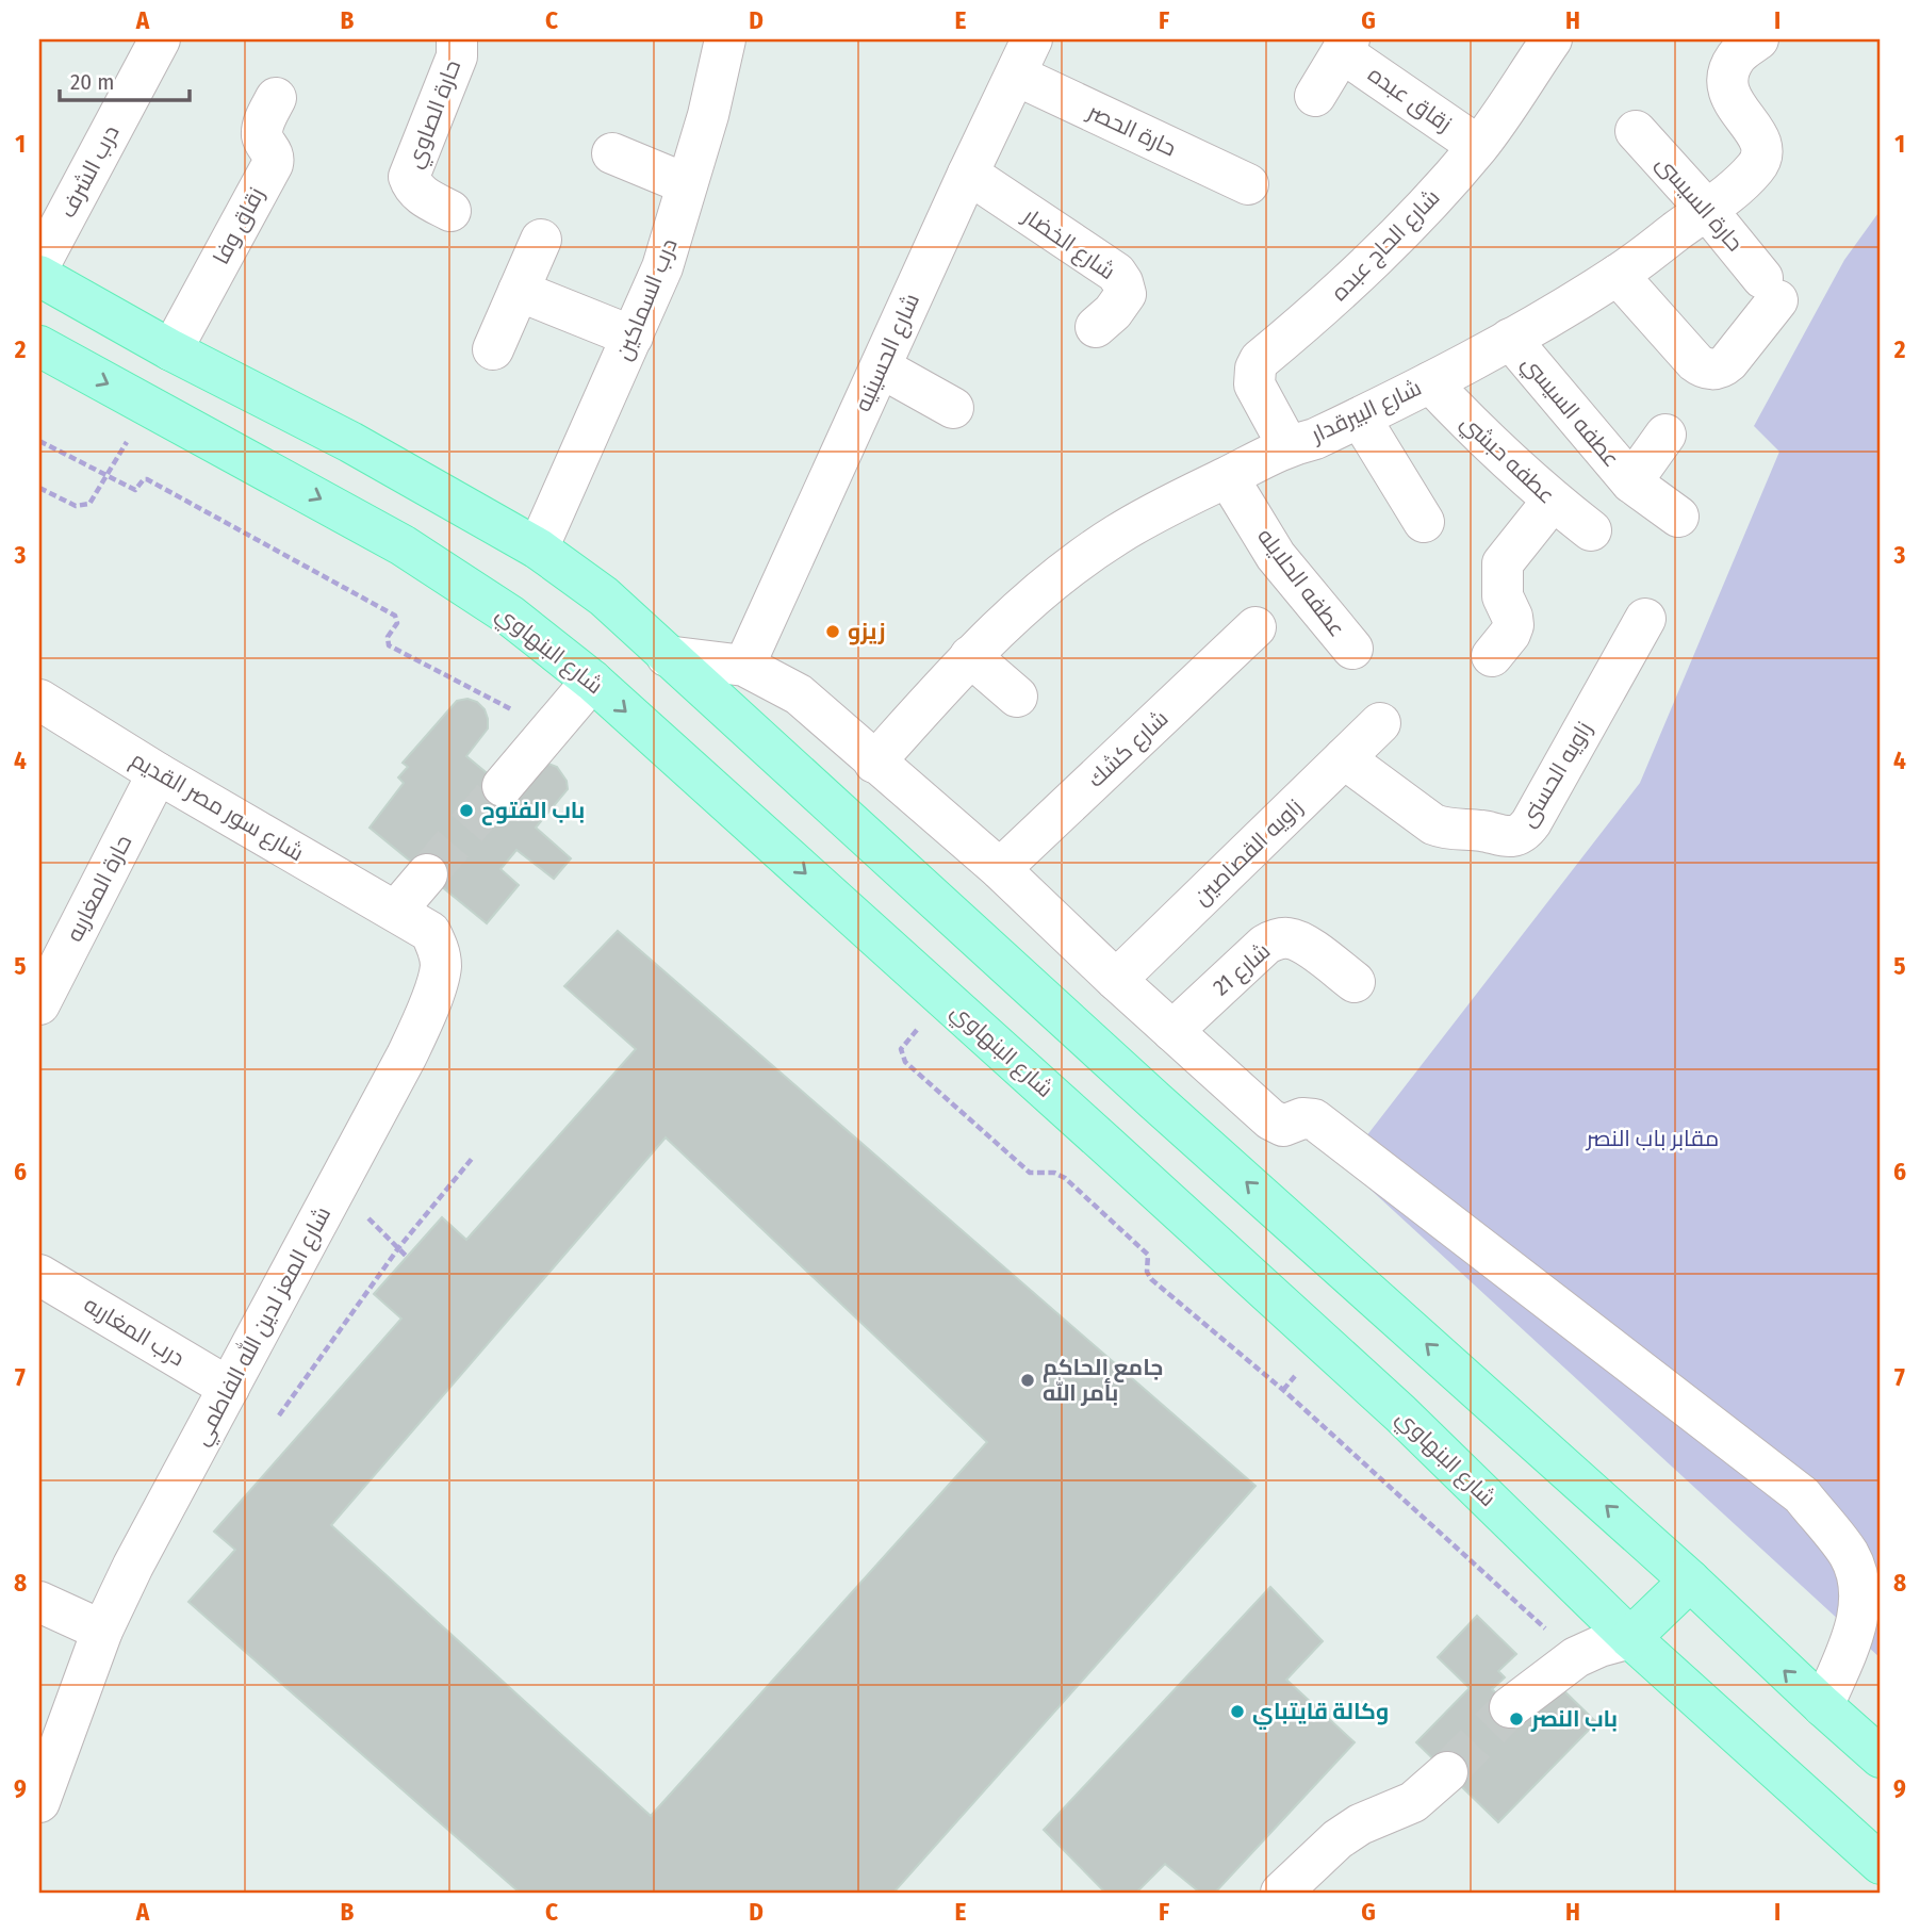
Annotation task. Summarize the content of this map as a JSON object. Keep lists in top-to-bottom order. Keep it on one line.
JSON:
{"streets":{"main road":["شارع البنهاوي"],"street":["زقاق عبده","حارة الصاوي","حارة الحصر","درب الشرف","حارة السيسى","زقاق وفا","شارع الخضار","شارع الحاج عبده","درب السماكين","شارع الحسينيه","شارع البيرقدار","عطفه السيسي","عطفه حبشي","عطفه الحلايله","شارع كشك","زاويه الحسنى","شارع سور مصر القديم","زاويه القصاصين","حارة المغاربه","شارع 21","شارع المعز لدين الله الفاطمي","درب المغاربه"]},"crossings":[["زقاق عبده","شارع الحاج عبده"],["حارة الحصر","شارع الحسينيه"],["حارة السيسى","شارع البيرقدار"],["شارع الخضار","شارع الحسينيه"],["شارع الحاج عبده","شارع البيرقدار"],["شارع البيرقدار","عطفه السيسي"],["شارع البيرقدار","عطفه حبشي"],["شارع البيرقدار","عطفه الحلايله"],["زاويه الحسنى","زاويه القصاصين"],["شارع سور مصر القديم","حارة المغاربه"],["شارع سور مصر القديم","شارع المعز لدين الله الفاطمي"],["شارع المعز لدين الله الفاطمي","درب المغاربه"]],"parks":["مقابر باب النصر"],"places":["زيزو","باب الفتوح","جامع الحاكم بأمر الله","وكالة قايتباي","باب النصر"],"scale_bar":"20 m","grid":{"columns":["A","B","C","D","E","F","G","H","I"],"rows":["1","2","3","4","5","6","7","8","9"]}}
